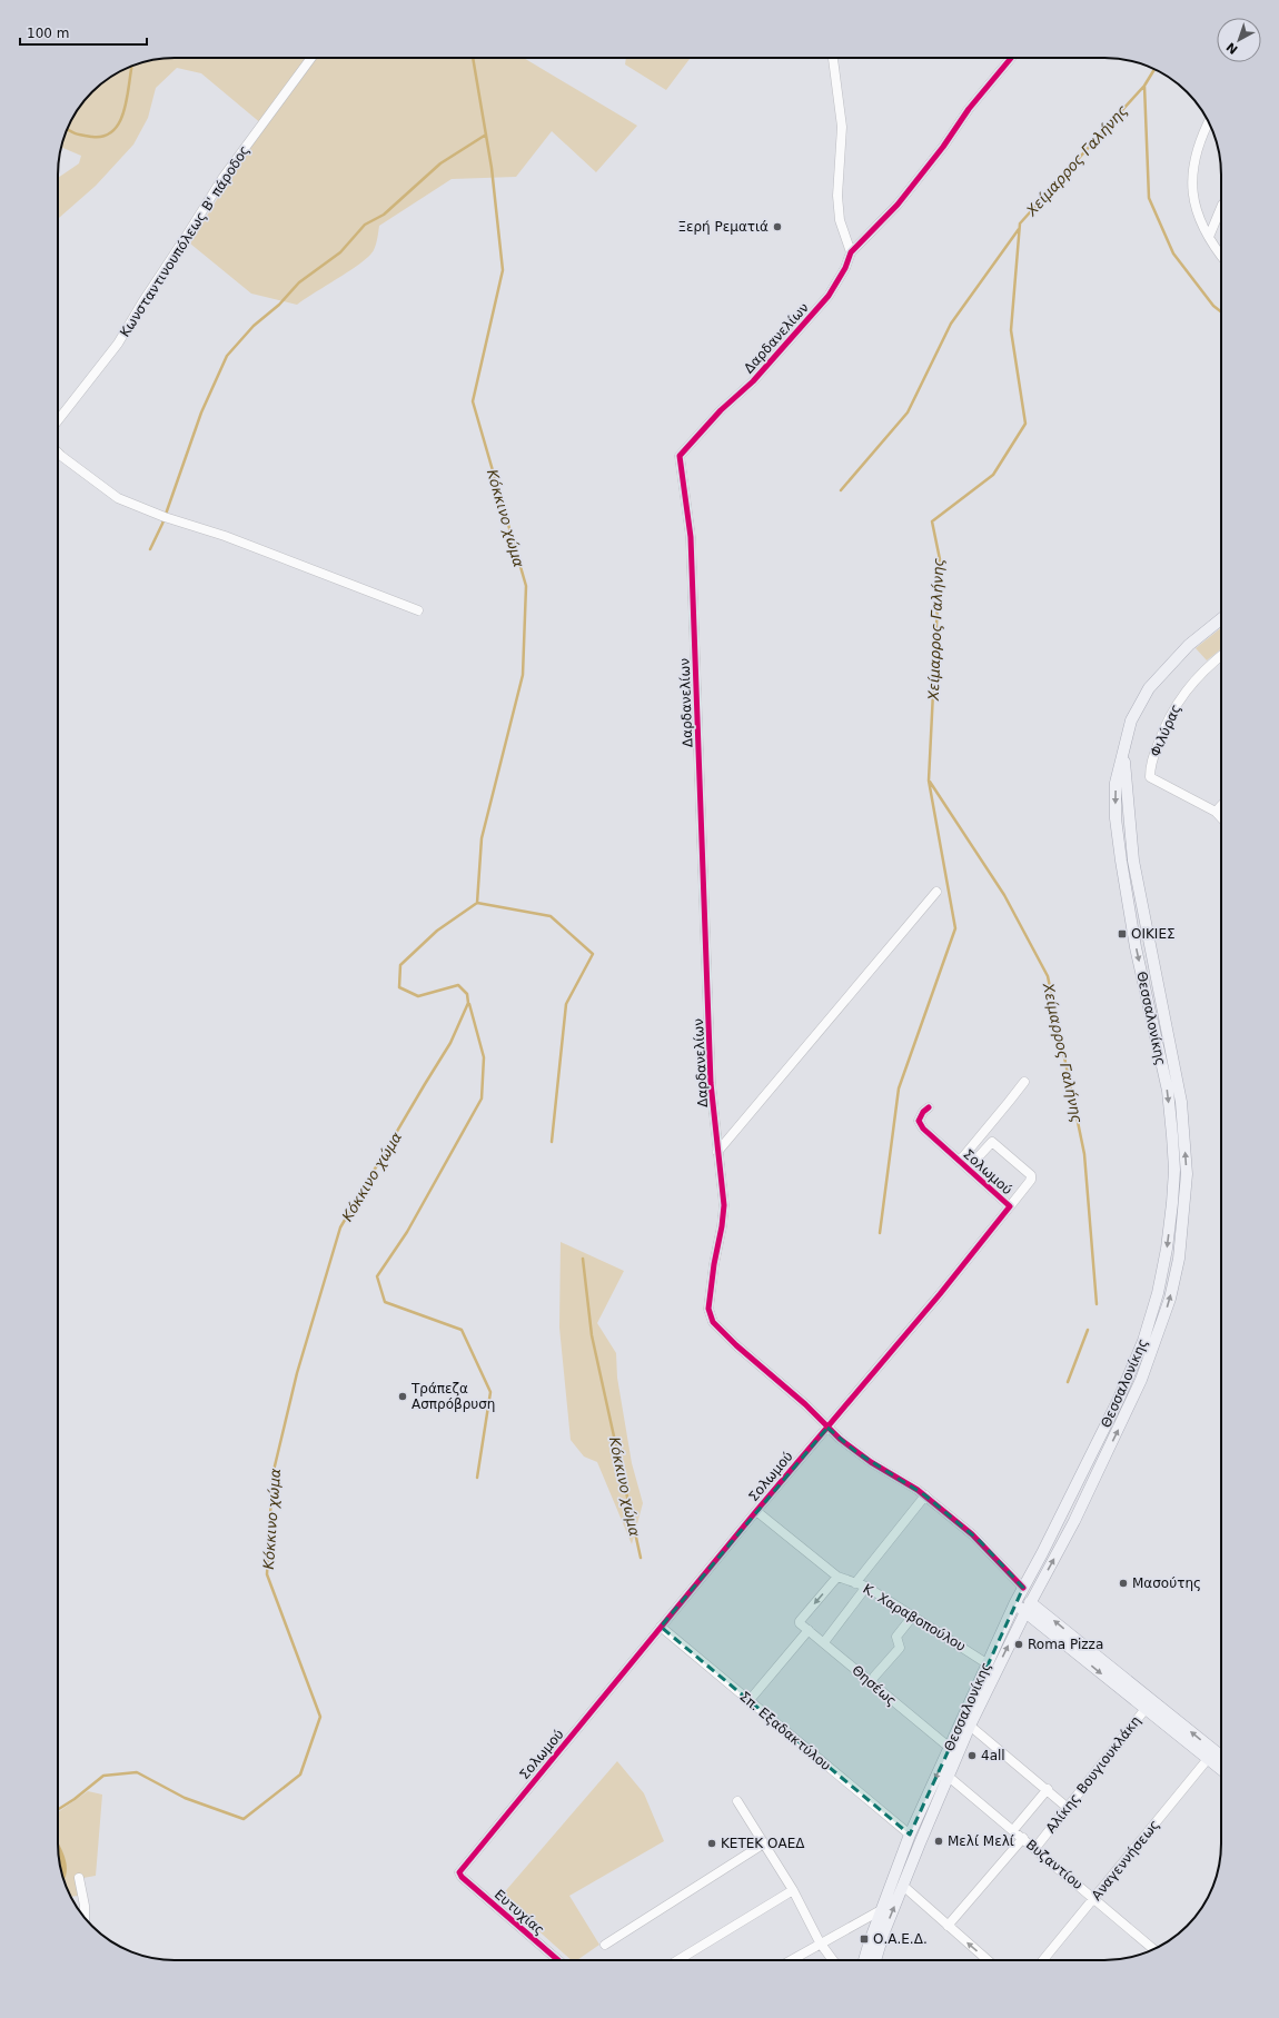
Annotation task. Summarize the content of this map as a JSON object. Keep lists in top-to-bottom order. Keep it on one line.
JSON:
{"streets":{"main road":["Θεσσαλονίκης"],"street":["Κωνσταντινουπόλεως Β' πάροδος","Δαρδανελίων","Φιλύρας","Σολωμού","Κ. Χαραβοπούλου","Θησέως","Σπ. Εξαδακτύλου","Αλίκης Βουγιουκλάκη","Αναγεννήσεως","Βυζαντίου","Ευτυχίας"]},"crossings":[["Δαρδανελίων","Θεσσαλονίκης"],["Δαρδανελίων","Σολωμού"],["Θεσσαλονίκης","Κ. Χαραβοπούλου"],["Θεσσαλονίκης","Θησέως"],["Θεσσαλονίκης","Σπ. Εξαδακτύλου"],["Θεσσαλονίκης","Βυζαντίου"],["Σολωμού","Κ. Χαραβοπούλου"],["Σολωμού","Σπ. Εξαδακτύλου"],["Σολωμού","Ευτυχίας"],["Κ. Χαραβοπούλου","Θησέως"],["Αλίκης Βουγιουκλάκη","Βυζαντίου"],["Αναγεννήσεως","Βυζαντίου"]],"water":["Χείμαρρος Γαλήνης","Κόκκινο χώμα"],"places":{"other":["Ξερή Ρεματιά","Τράπεζα Ασπρόβρυση","Μασούτης","Roma Pizza","4all","Μελί Μελί","ΚΕΤΕΚ ΟΑΕΔ"],"transit":["ΟΙΚΙΕΣ","Ο.Α.Ε.Δ."]},"scale_bar":"100 m","north":"bottom left"}
